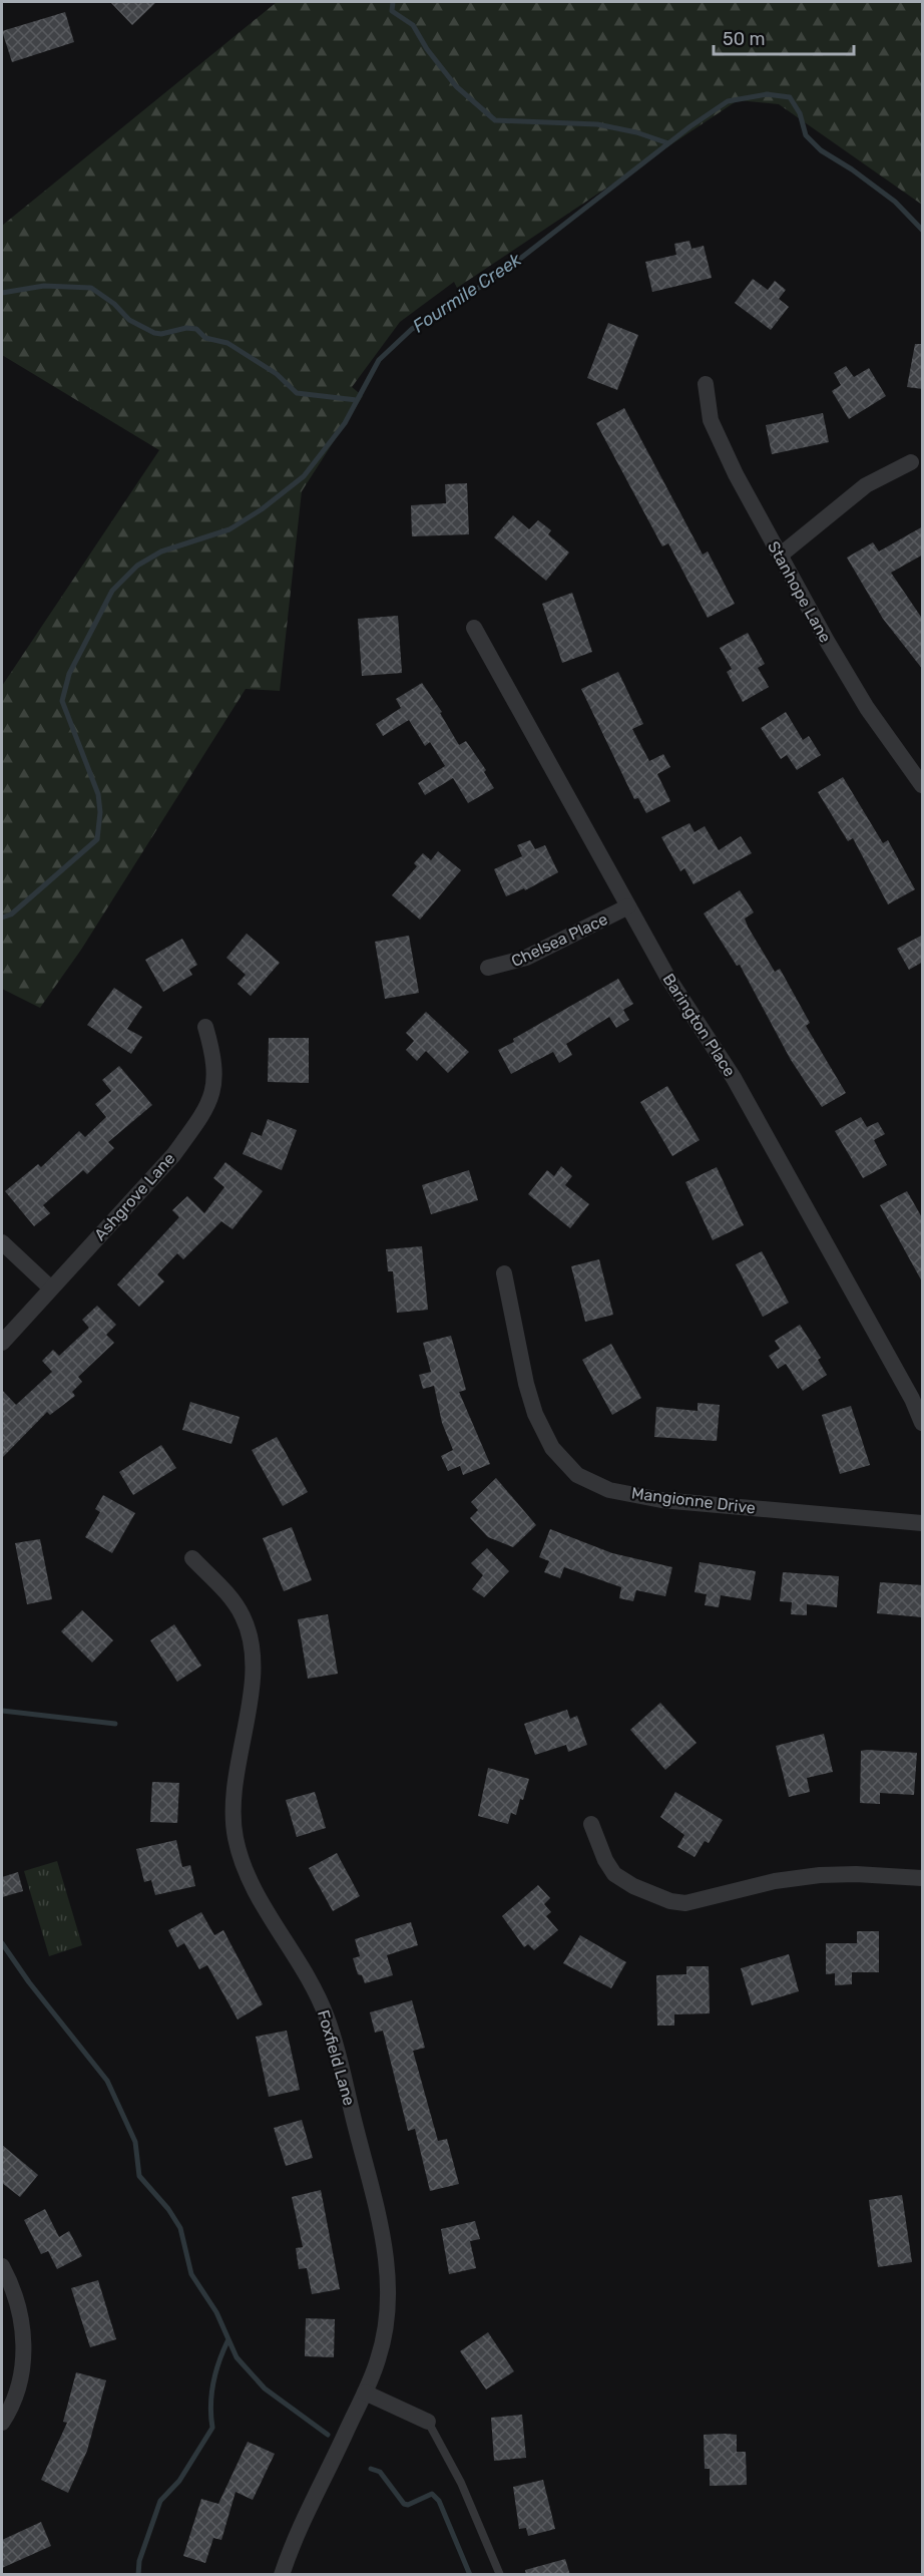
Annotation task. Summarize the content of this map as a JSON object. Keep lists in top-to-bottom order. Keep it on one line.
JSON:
{"streets":{"street":["Stanhope Lane","Chelsea Place","Barington Place","Ashgrove Lane","Mangionne Drive","Foxfield Lane"]},"crossings":[["Chelsea Place","Barington Place"]],"water":["Fourmile Creek"],"scale_bar":"50 m"}
